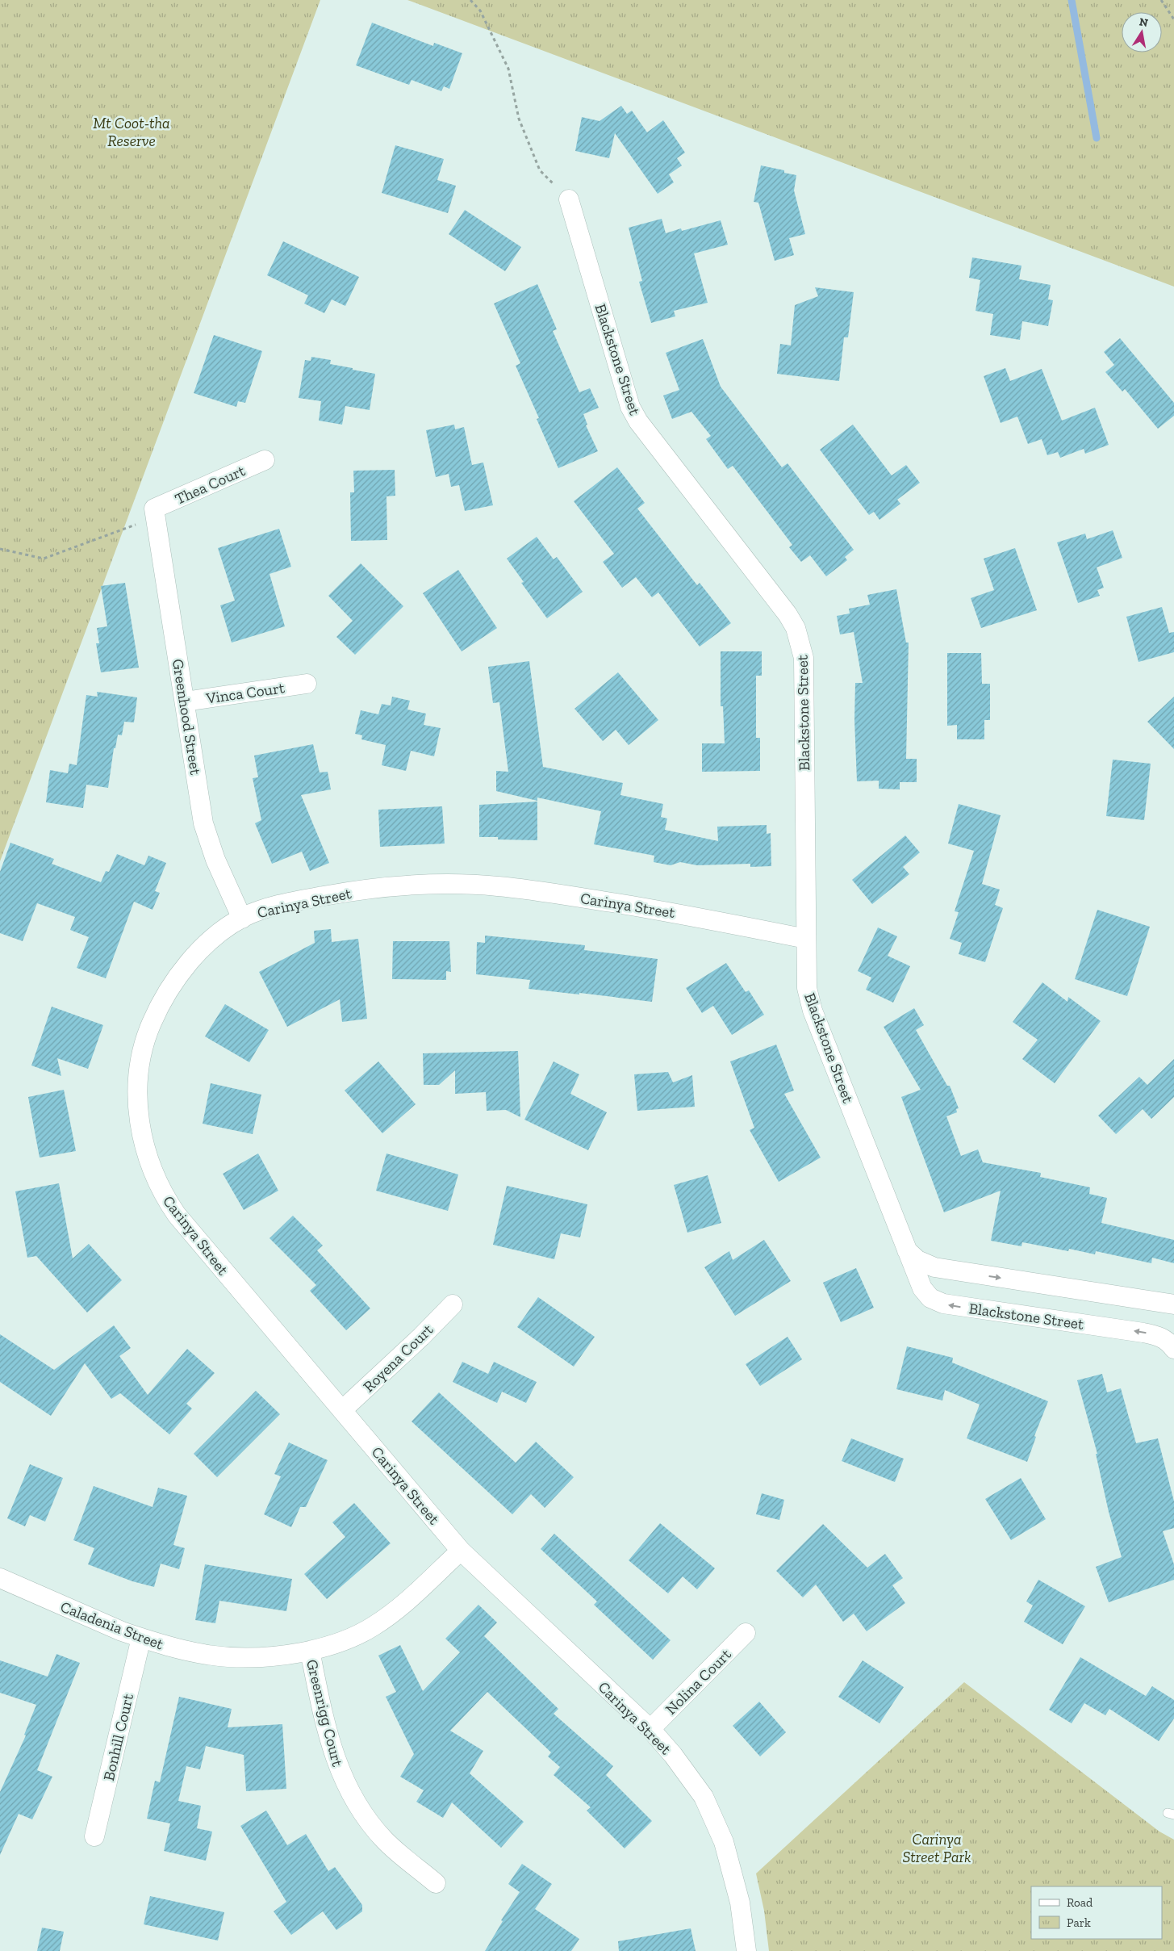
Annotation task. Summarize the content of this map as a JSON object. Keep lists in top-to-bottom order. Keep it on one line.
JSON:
{"streets":{"street":["Blackstone Street","Thea Court","Vinca Court","Greenhood Street","Carinya Street","Royena Court","Caladenia Street","Nolina Court","Greenrigg Court","Bonhill Court"]},"crossings":[["Blackstone Street","Carinya Street"],["Thea Court","Greenhood Street"],["Vinca Court","Greenhood Street"],["Greenhood Street","Carinya Street"],["Carinya Street","Royena Court"],["Carinya Street","Caladenia Street"],["Carinya Street","Nolina Court"],["Caladenia Street","Greenrigg Court"],["Caladenia Street","Bonhill Court"]],"parks":["Mt Coot-tha Reserve","Carinya Street Park"],"legend":["Road","Park"],"north":"top"}
